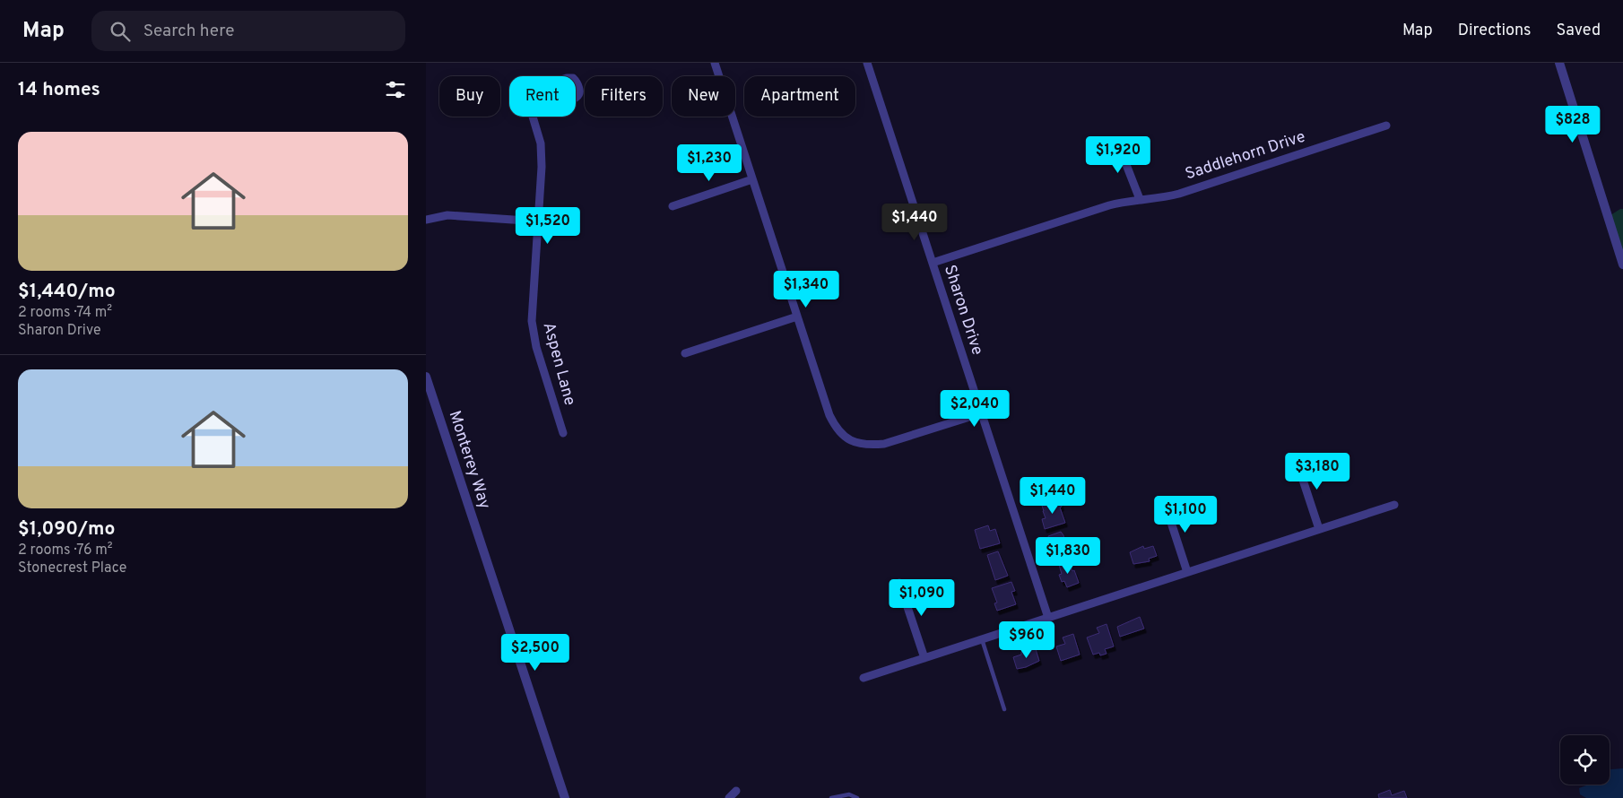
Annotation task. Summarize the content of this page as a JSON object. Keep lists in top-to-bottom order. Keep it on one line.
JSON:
{"streets":{"street":["Saddlehorn Drive","Sharon Drive","Aspen Lane","Monterey Way"]},"crossings":[["Saddlehorn Drive","Sharon Drive"]],"page":{"header":"Map","search":"Search here","nav":["Map","Directions","Saved"],"heading":"14 homes","chip":["Buy","Rent","Filters","New","Apartment"],"price":["$828","$1,920","$1,230","$1,440","$1,520","$1,340","$2,040","$3,180","$1,440","$1,100","$1,830","$1,090","$960","$2,500"],"list":[{"name":"$1,440/mo","note":"2 rooms · 74 m² · Sharon Drive"},{"name":"$1,090/mo","note":"2 rooms · 76 m² · Stonecrest Place"}]}}
